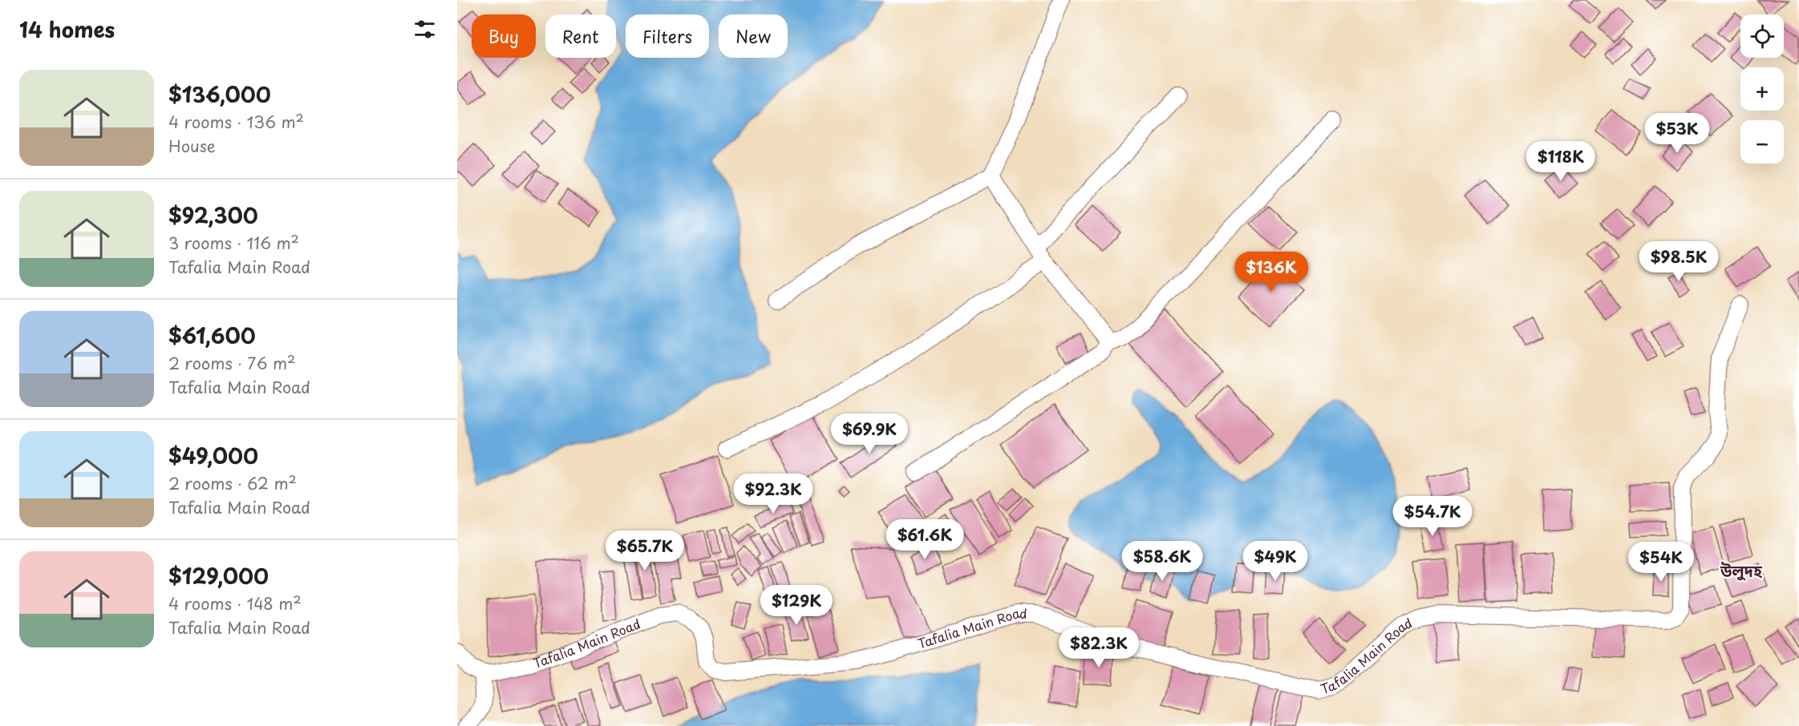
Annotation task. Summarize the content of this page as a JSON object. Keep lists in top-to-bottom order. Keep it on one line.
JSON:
{"streets":{"street":["Tafalia Main Road"]},"districts":["উলুদহ"],"page":{"heading":"14 homes","map_buttons":["+","−"],"chip":["Buy","Rent","Filters","New"],"list":[{"name":"$136,000","note":"4 rooms · 136 m² · House"},{"name":"$92,300","note":"3 rooms · 116 m² · Tafalia Main Road"},{"name":"$61,600","note":"2 rooms · 76 m² · Tafalia Main Road"},{"name":"$49,000","note":"2 rooms · 62 m² · Tafalia Main Road"},{"name":"$129,000","note":"4 rooms · 148 m² · Tafalia Main Road"}],"price":["$53K","$118K","$98.5K","$136K","$69.9K","$92.3K","$54.7K","$61.6K","$65.7K","$58.6K","$49K","$54K","$129K","$82.3K"]}}
